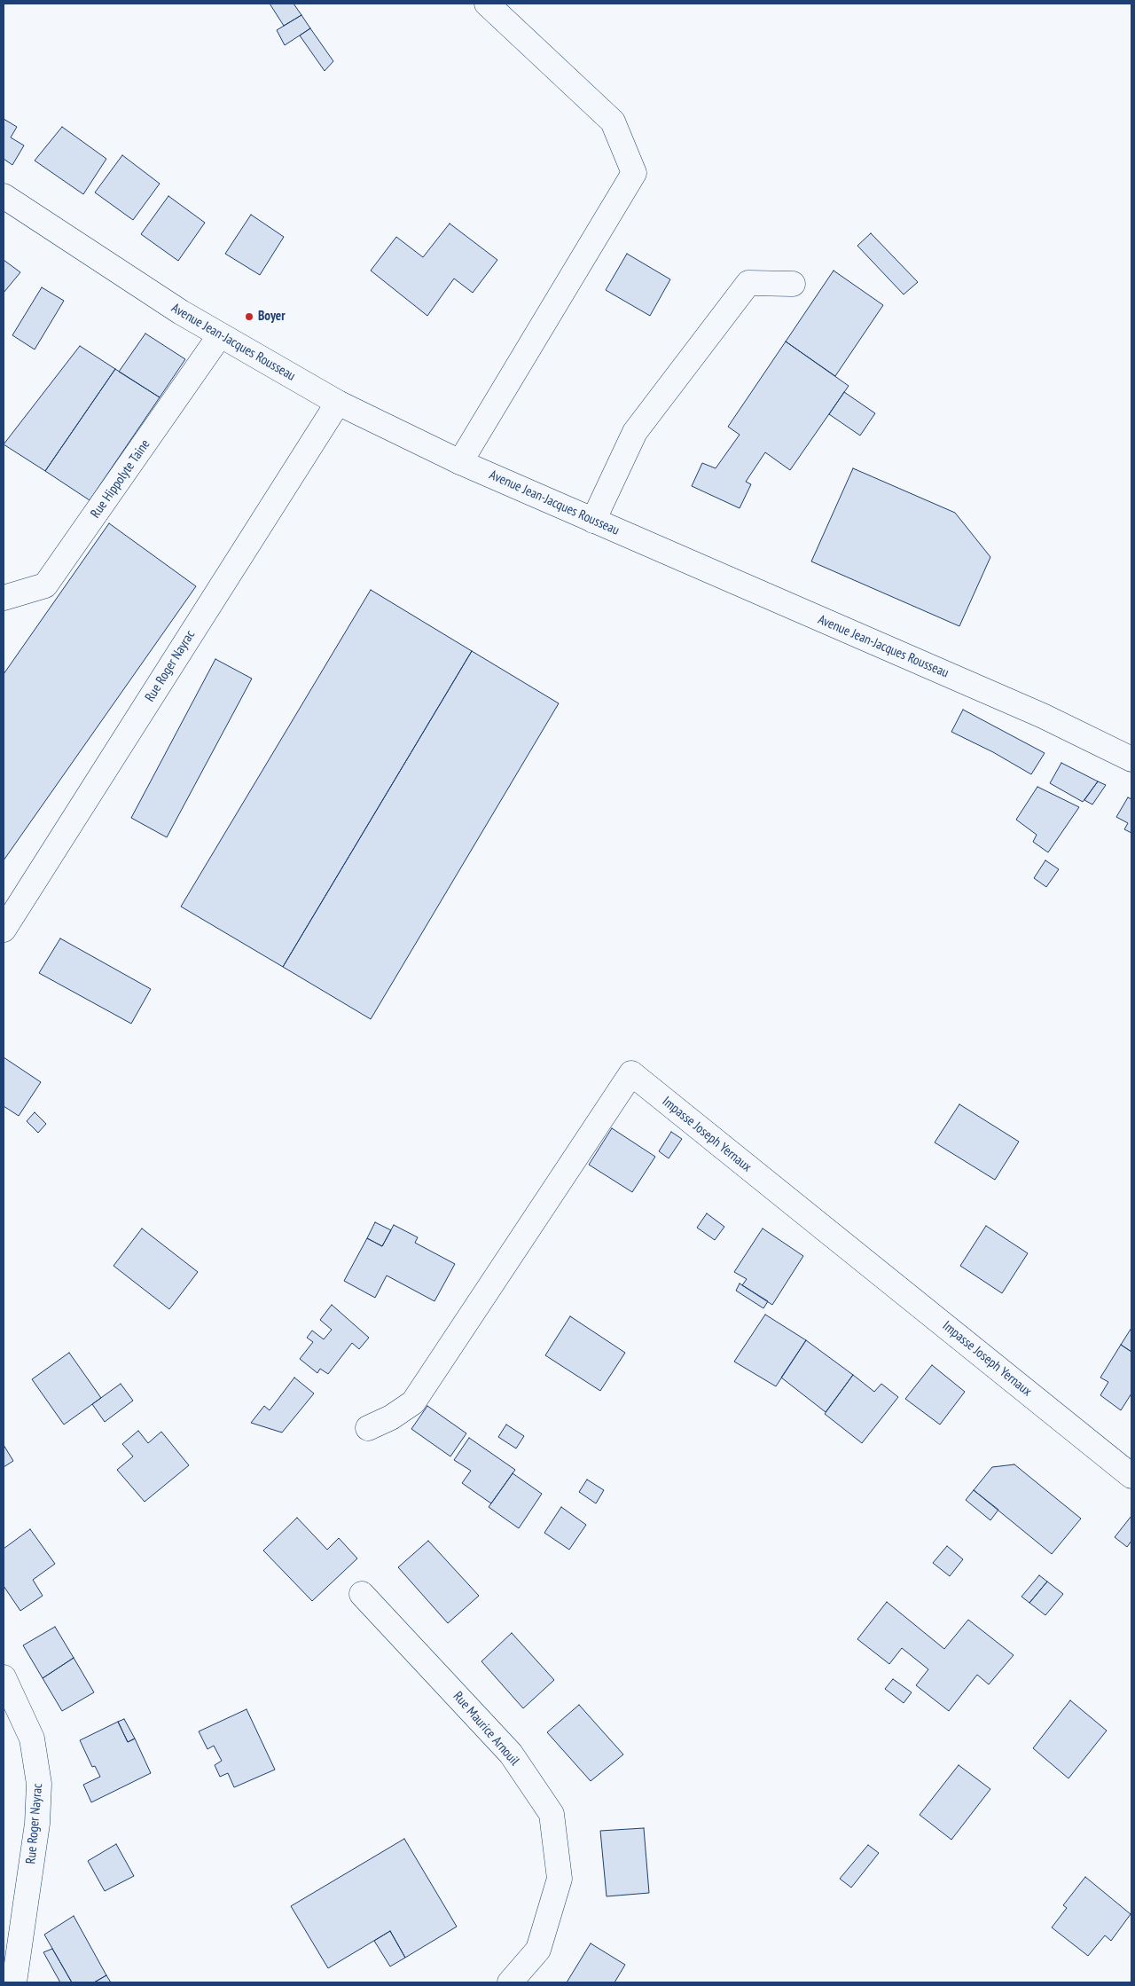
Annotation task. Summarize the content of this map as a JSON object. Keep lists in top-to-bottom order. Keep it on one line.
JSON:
{"streets":{"street":["Avenue Jean-Jacques Rousseau","Rue Hippolyte Taine","Rue Roger Nayrac","Impasse Joseph Yernaux","Rue Maurice Arnouil"]},"crossings":[["Avenue Jean-Jacques Rousseau","Rue Hippolyte Taine"],["Avenue Jean-Jacques Rousseau","Rue Roger Nayrac"]],"places":["Boyer"]}
